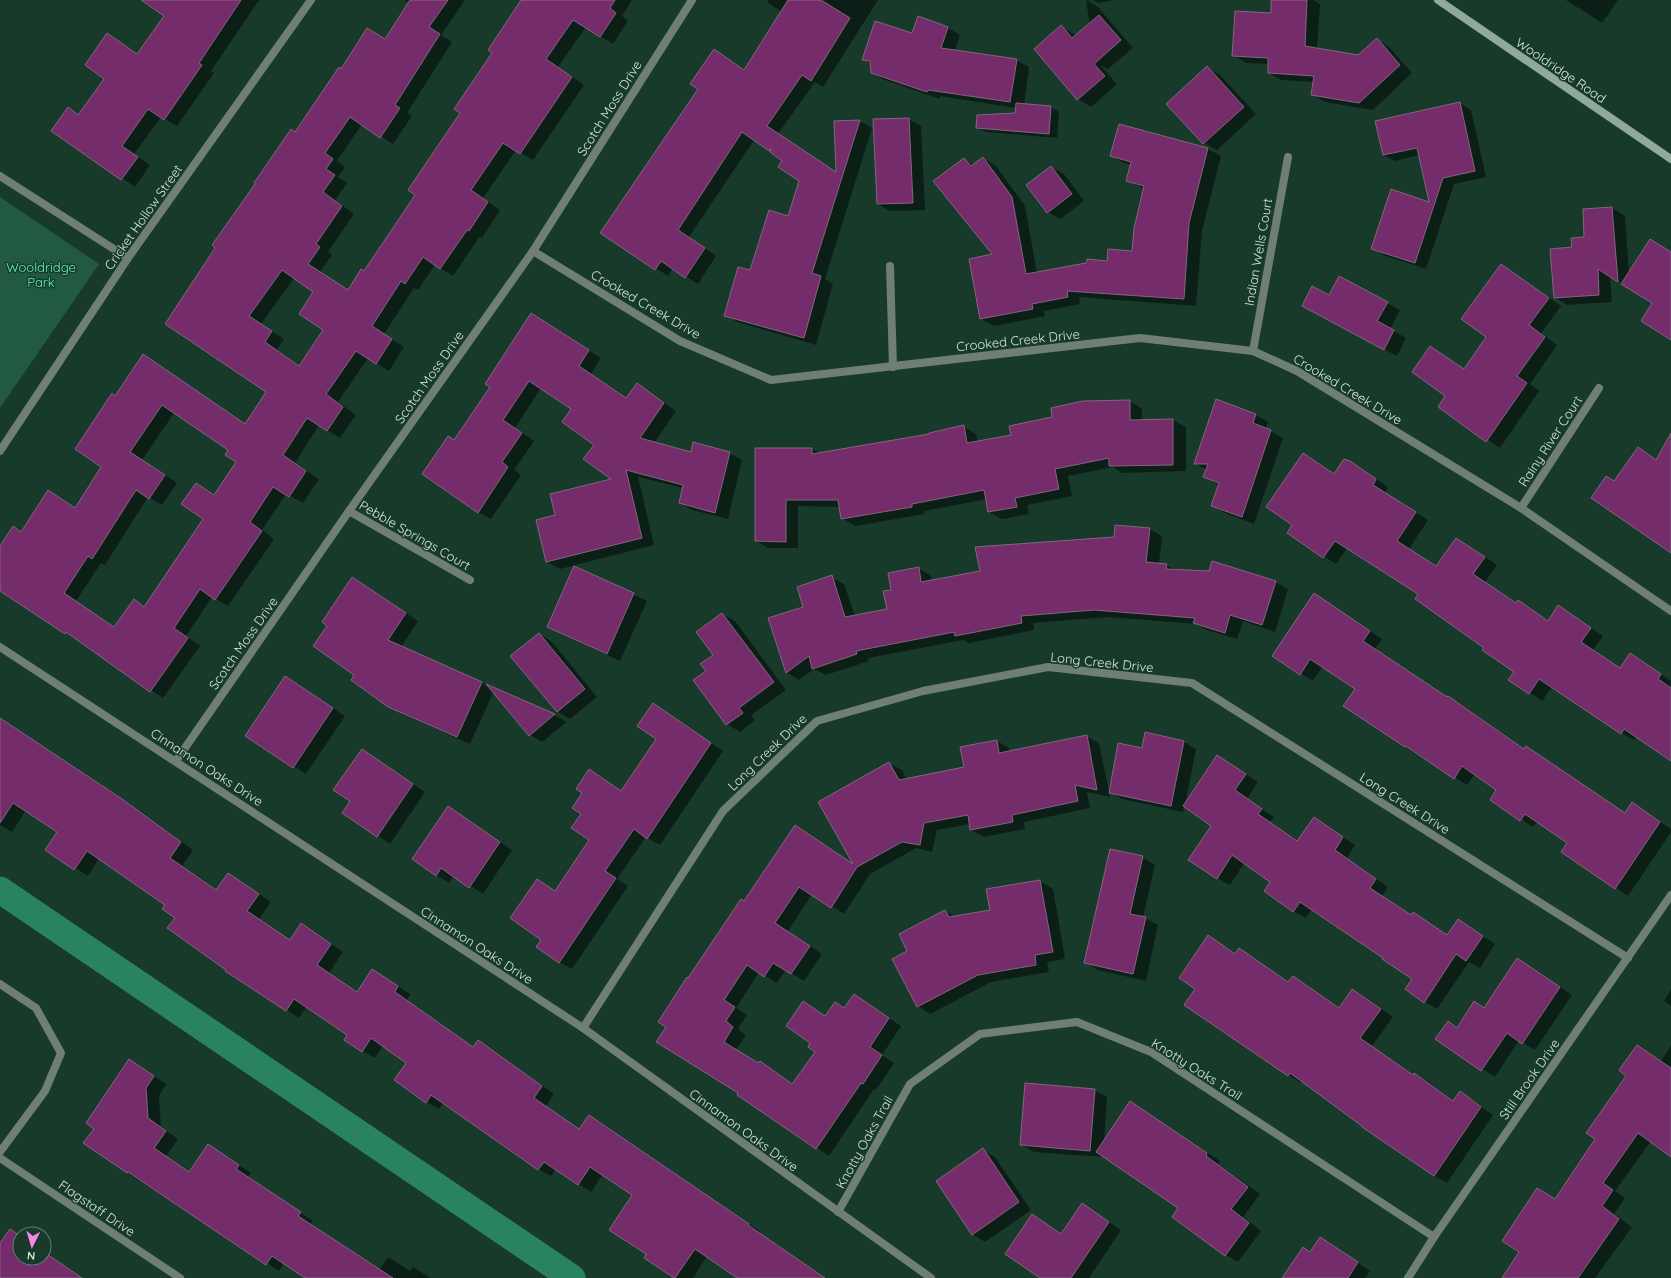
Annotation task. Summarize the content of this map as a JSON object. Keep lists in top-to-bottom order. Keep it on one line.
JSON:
{"streets":{"main road":["Wooldridge Road"],"street":["Scotch Moss Drive","Cricket Hollow Street","Indian Wells Court","Crooked Creek Drive","Rainy River Court","Pebble Springs Court","Long Creek Drive","Cinnamon Oaks Drive","Knotty Oaks Trail","Still Brook Drive","Flagstaff Drive"]},"crossings":[["Scotch Moss Drive","Crooked Creek Drive"],["Scotch Moss Drive","Pebble Springs Court"],["Scotch Moss Drive","Cinnamon Oaks Drive"],["Indian Wells Court","Crooked Creek Drive"],["Crooked Creek Drive","Rainy River Court"],["Long Creek Drive","Cinnamon Oaks Drive"],["Long Creek Drive","Still Brook Drive"],["Cinnamon Oaks Drive","Knotty Oaks Trail"],["Knotty Oaks Trail","Still Brook Drive"]],"parks":["Wooldridge Park"],"north":"bottom"}
